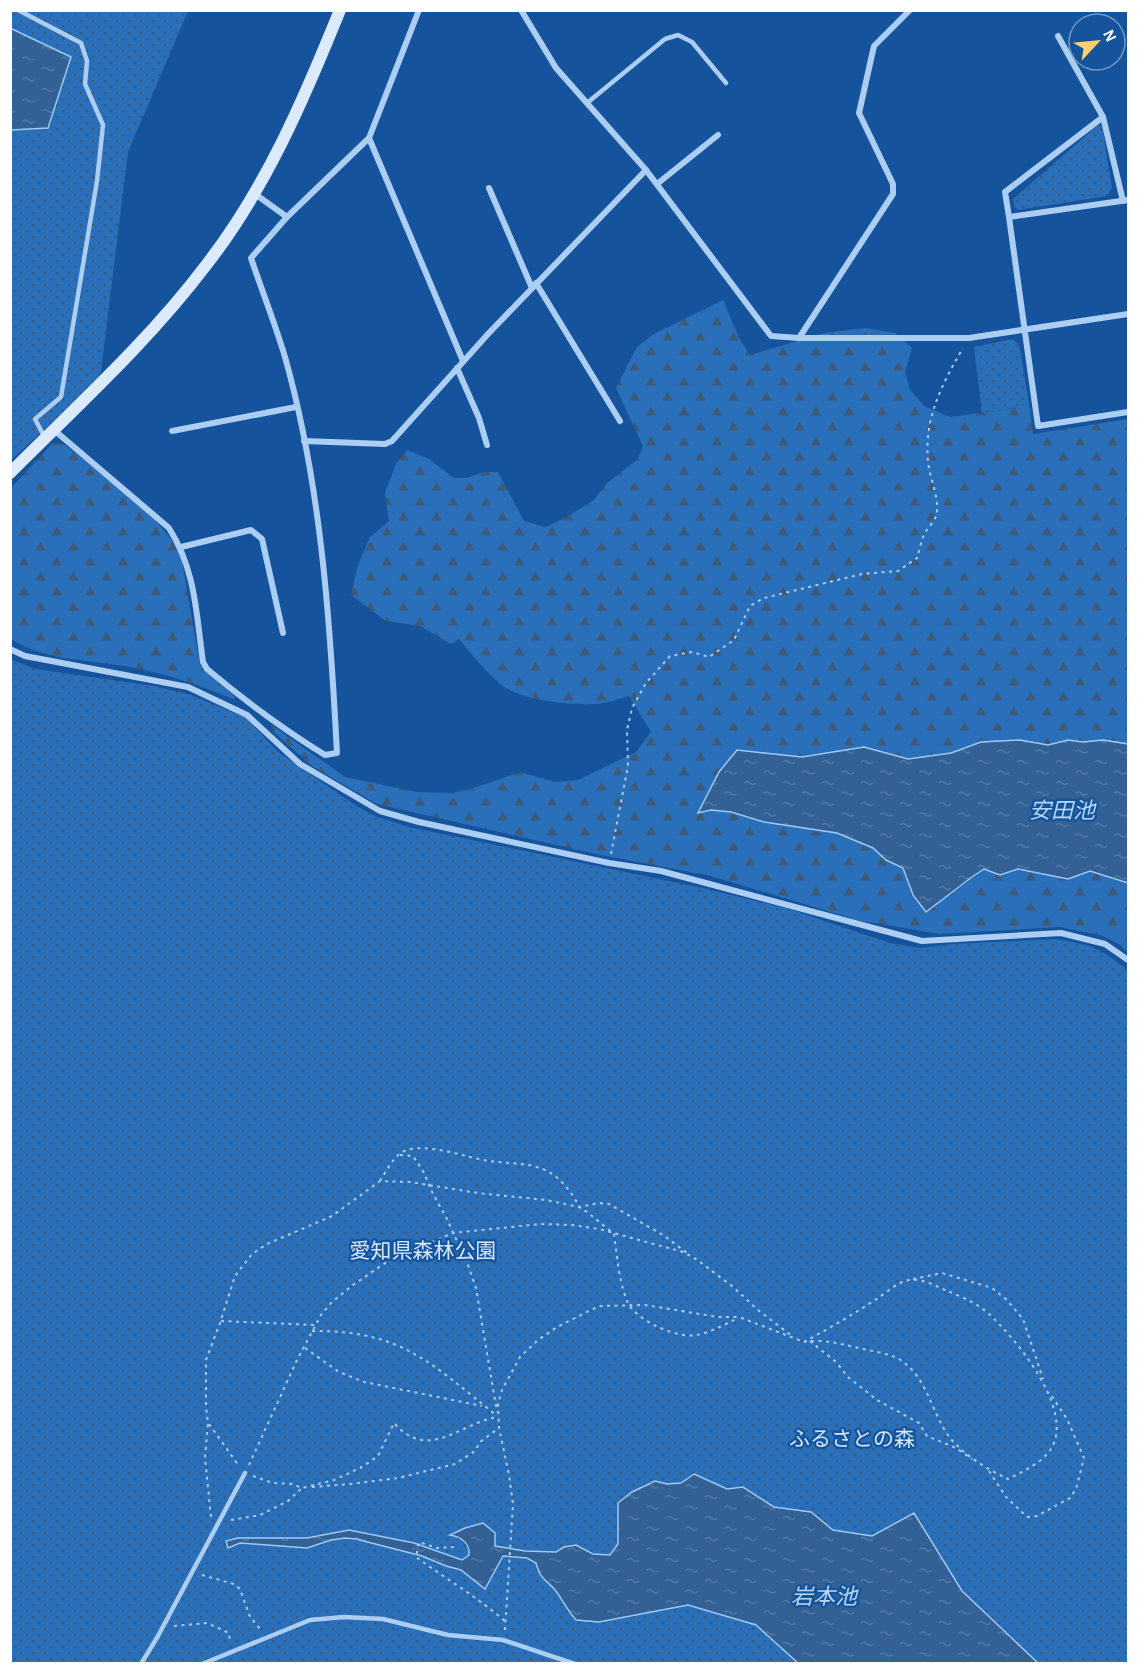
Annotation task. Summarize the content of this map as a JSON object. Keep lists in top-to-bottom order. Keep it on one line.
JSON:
{"water":["安田池","岩本池"],"parks":["愛知県森林公園","ふるさとの森"],"north":"top right"}
